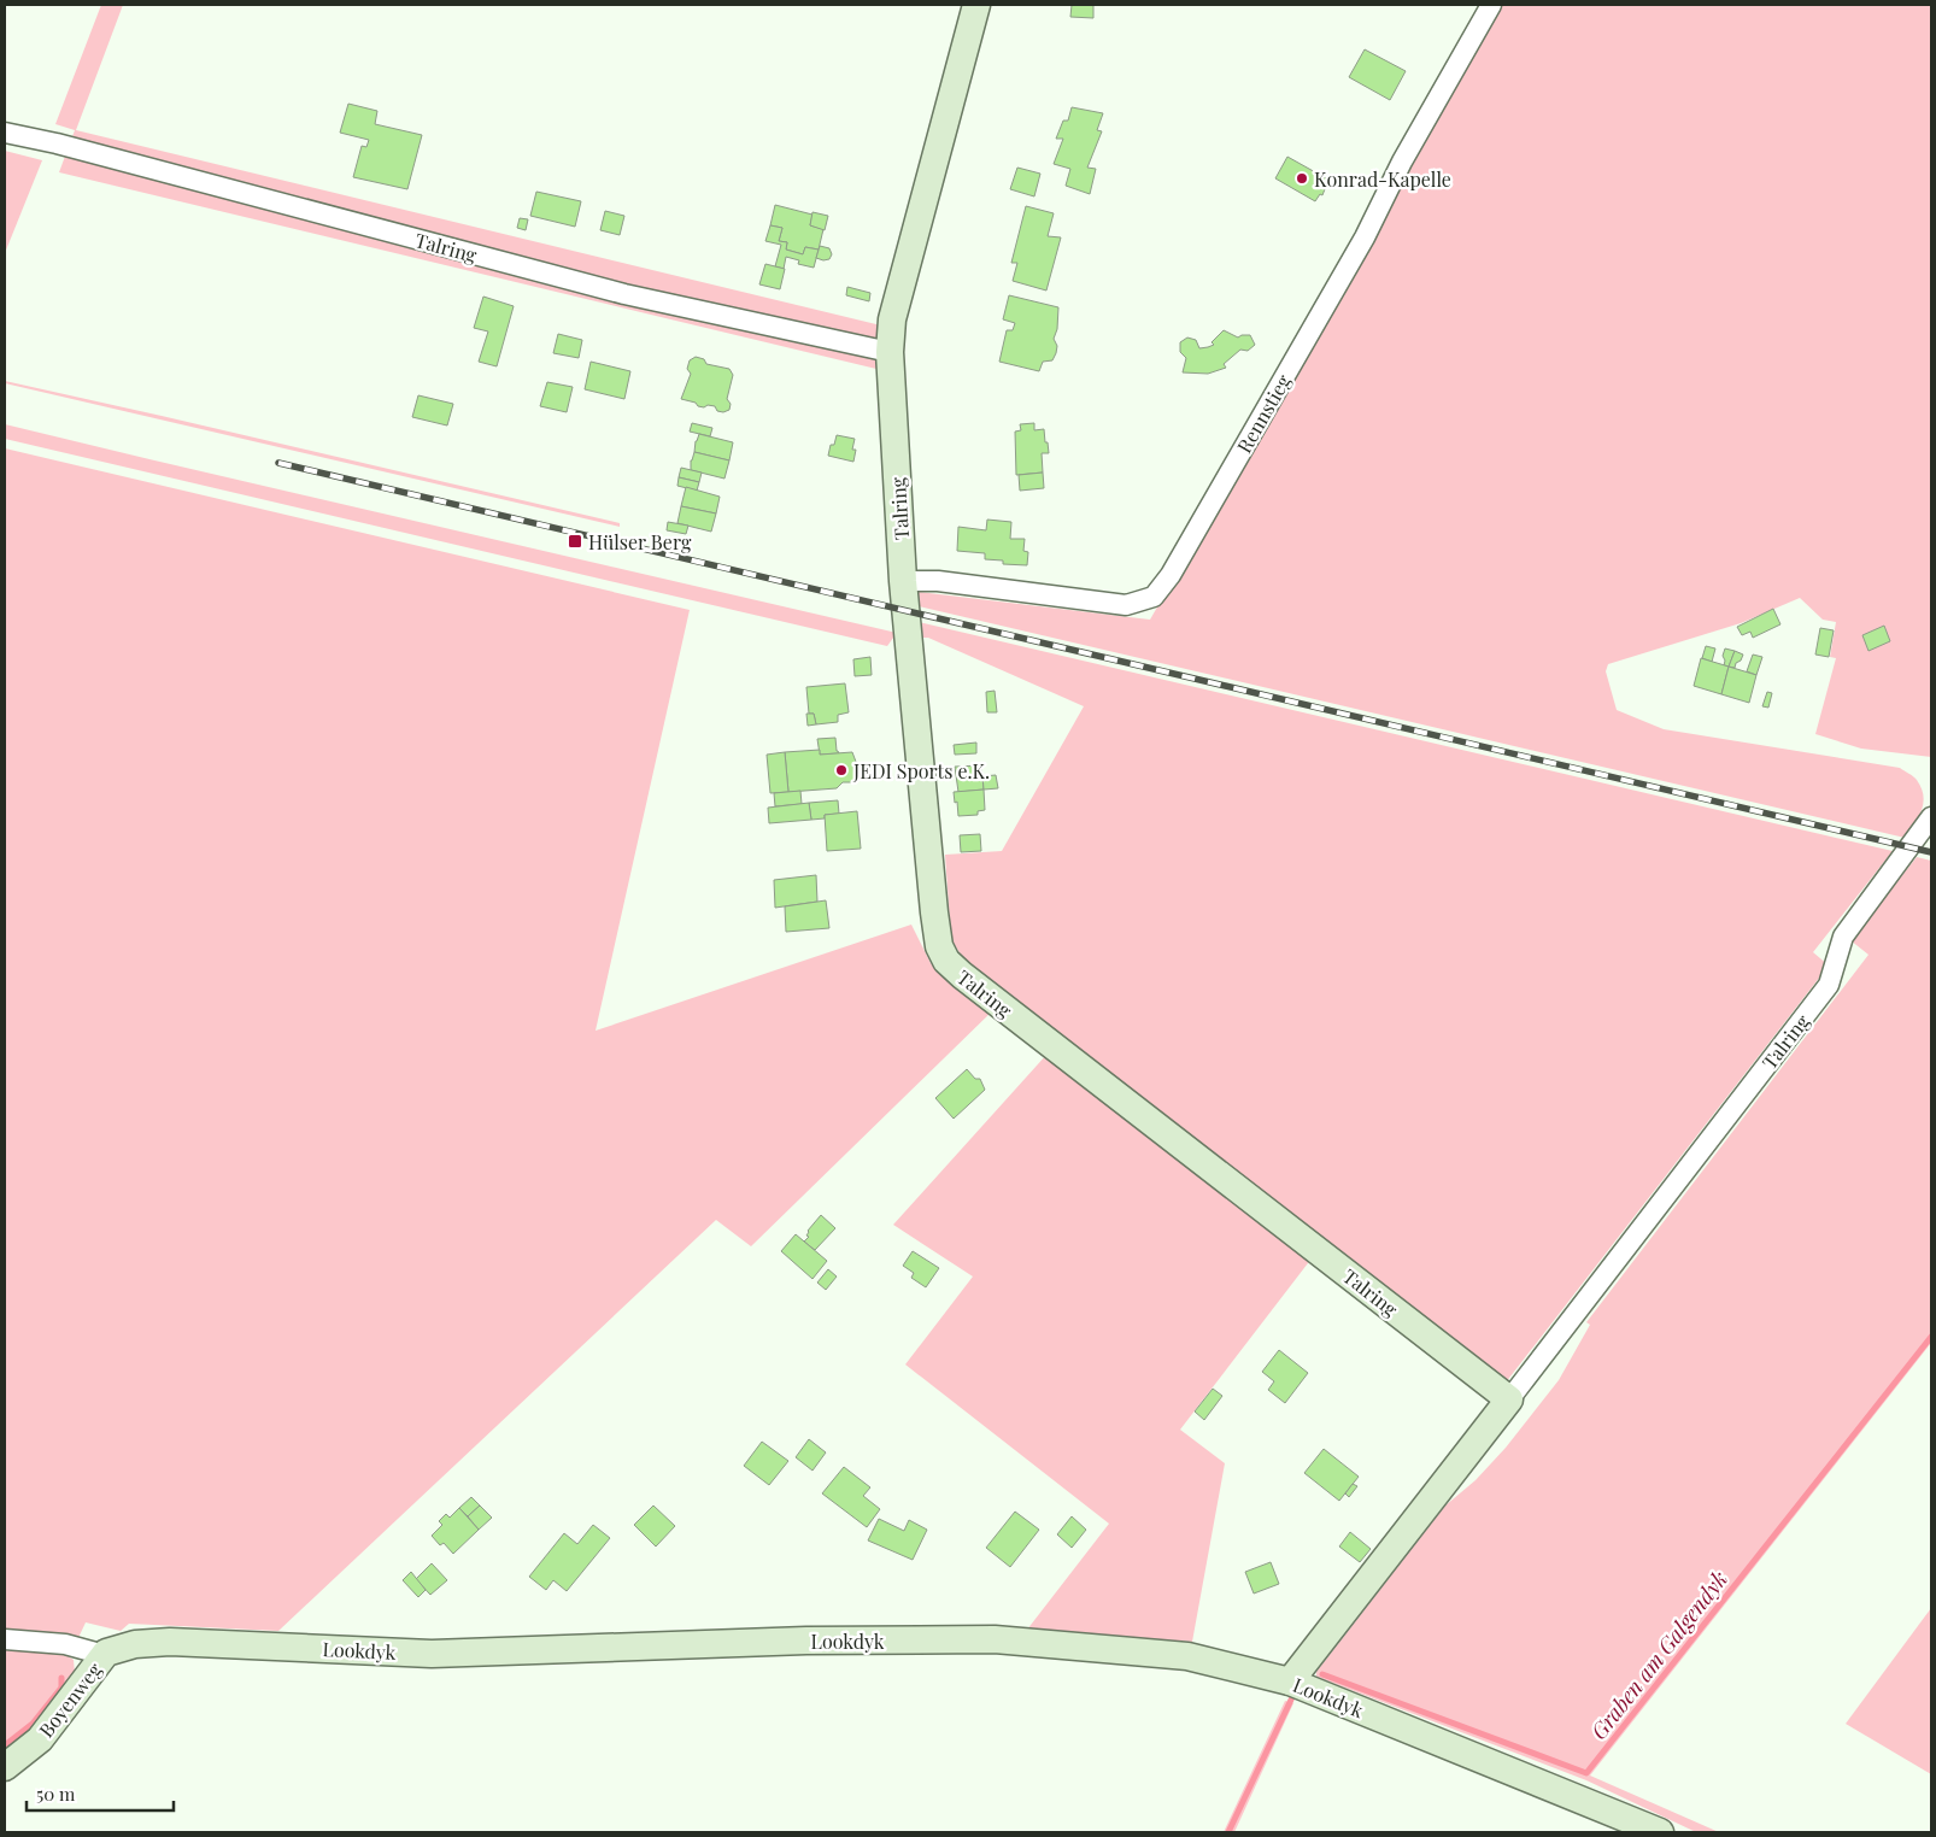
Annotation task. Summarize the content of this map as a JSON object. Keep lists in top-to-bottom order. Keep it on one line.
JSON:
{"streets":{"street":["Talring","Rennstieg","Lookdyk","Boyenweg"]},"crossings":[["Talring","Rennstieg"],["Talring","Lookdyk"],["Lookdyk","Boyenweg"]],"water":["Graben am Galgendyk"],"places":{"other":["Konrad-Kapelle","JEDI Sports e.K."],"transit":["Hülser Berg"]},"scale_bar":"50 m"}
